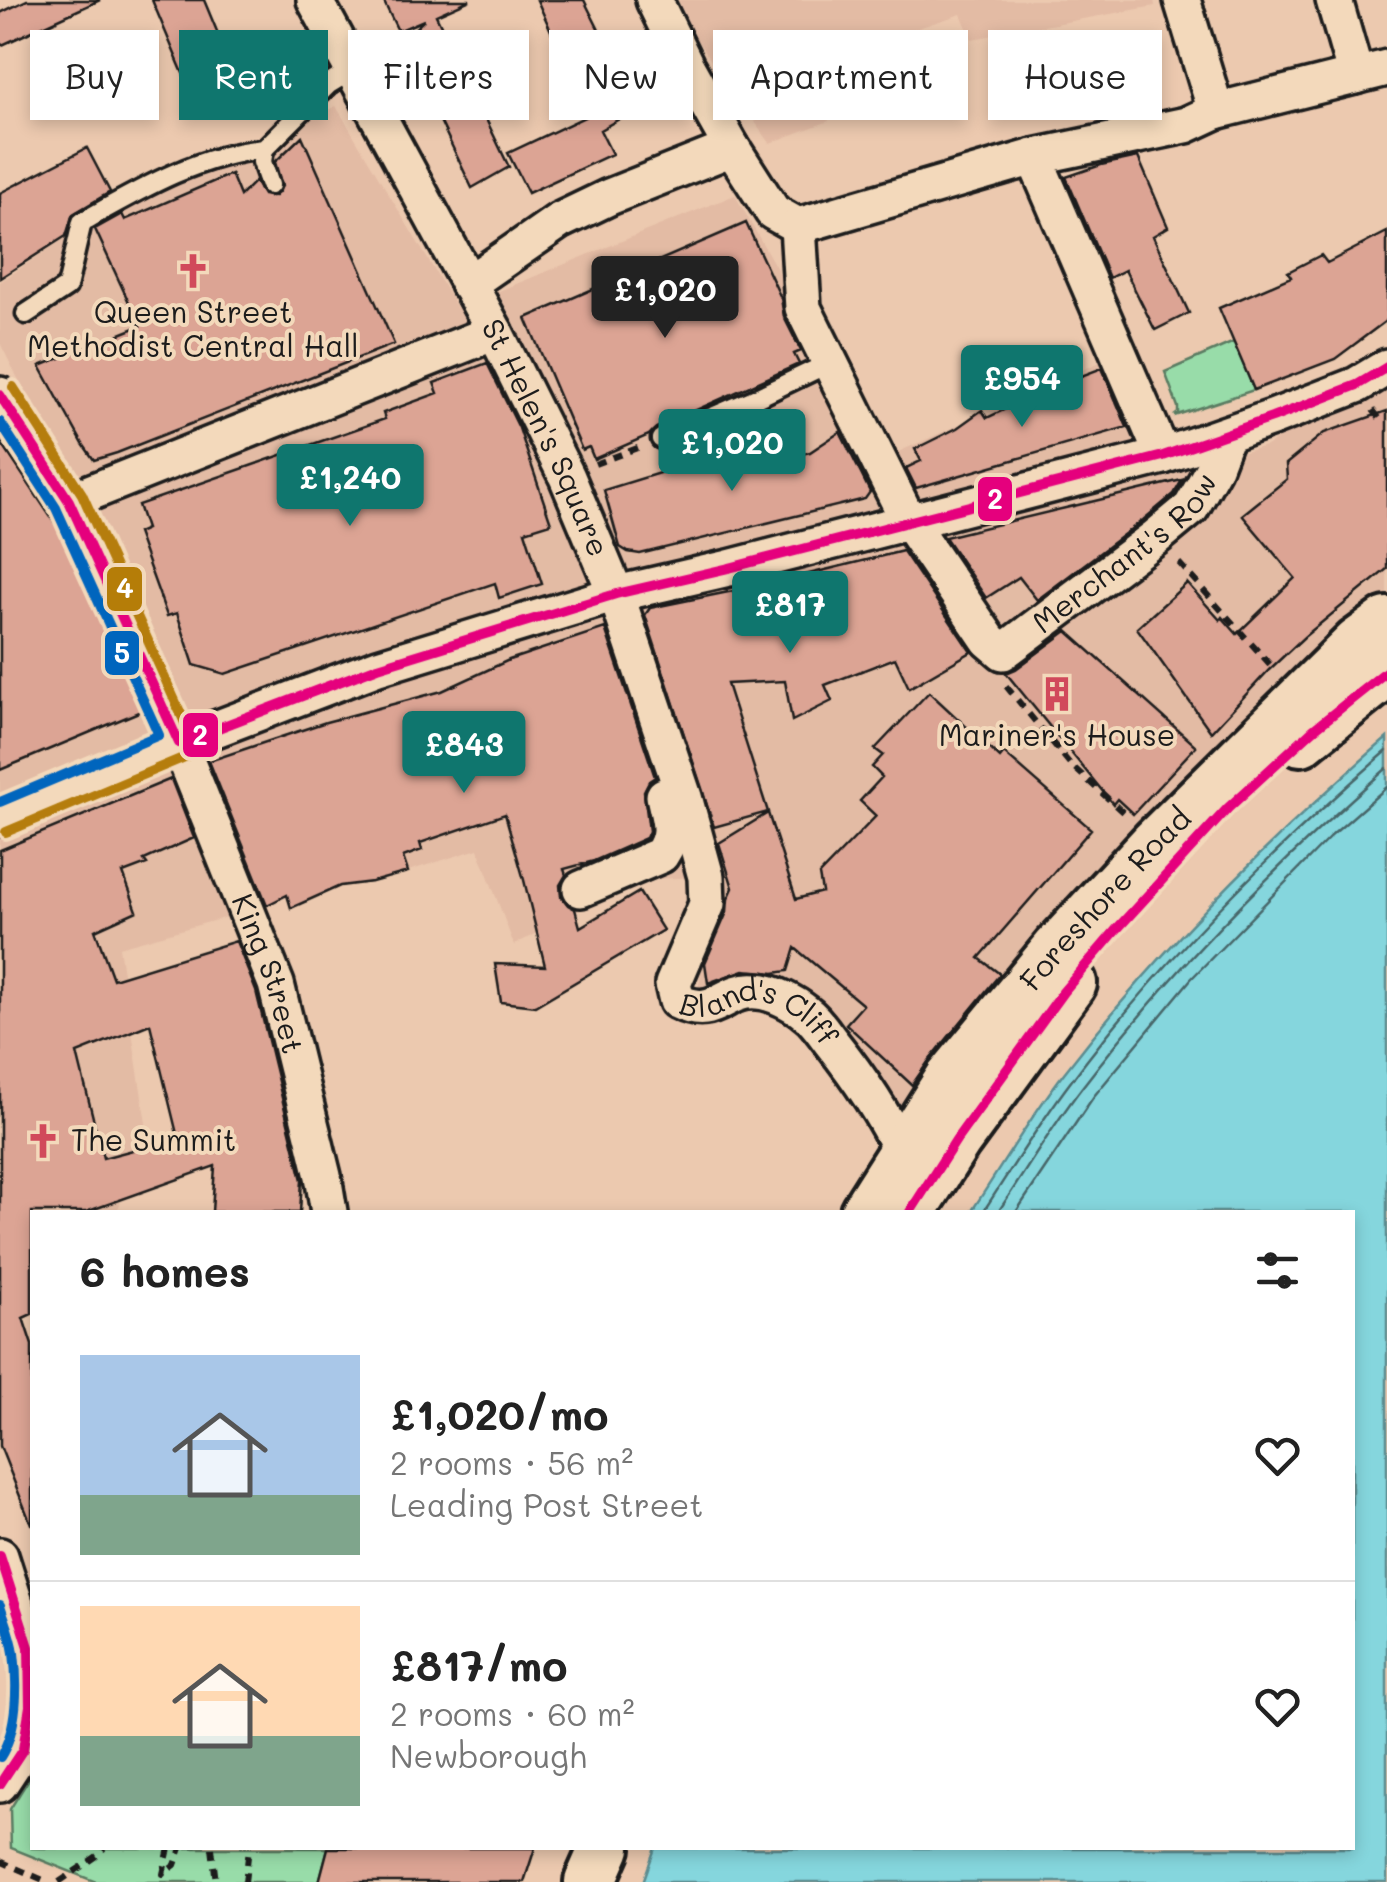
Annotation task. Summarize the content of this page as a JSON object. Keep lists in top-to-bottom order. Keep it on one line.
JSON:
{"streets":{"street":["St Helen's Square","Merchant's Row","Foreshore Road","King Street","Bland's Cliff"]},"crossings":[["St Helen's Square","Bland's Cliff"],["Foreshore Road","Bland's Cliff"]],"places":{"church":["Queen Street Methodist Central Hall","The Summit"],"building":["Mariner's House"]},"lines":["transit line 2","transit line 4","transit line 5"],"page":{"chip":["Buy","Rent","Filters","New","Apartment","House"],"price":["£1,020","£954","£1,020","£1,240","£817","£843"],"heading":"6 homes","list":[{"name":"£1,020/mo","note":"2 rooms · 56 m² · Leading Post Street"},{"name":"£817/mo","note":"2 rooms · 60 m² · Newborough"}]}}
